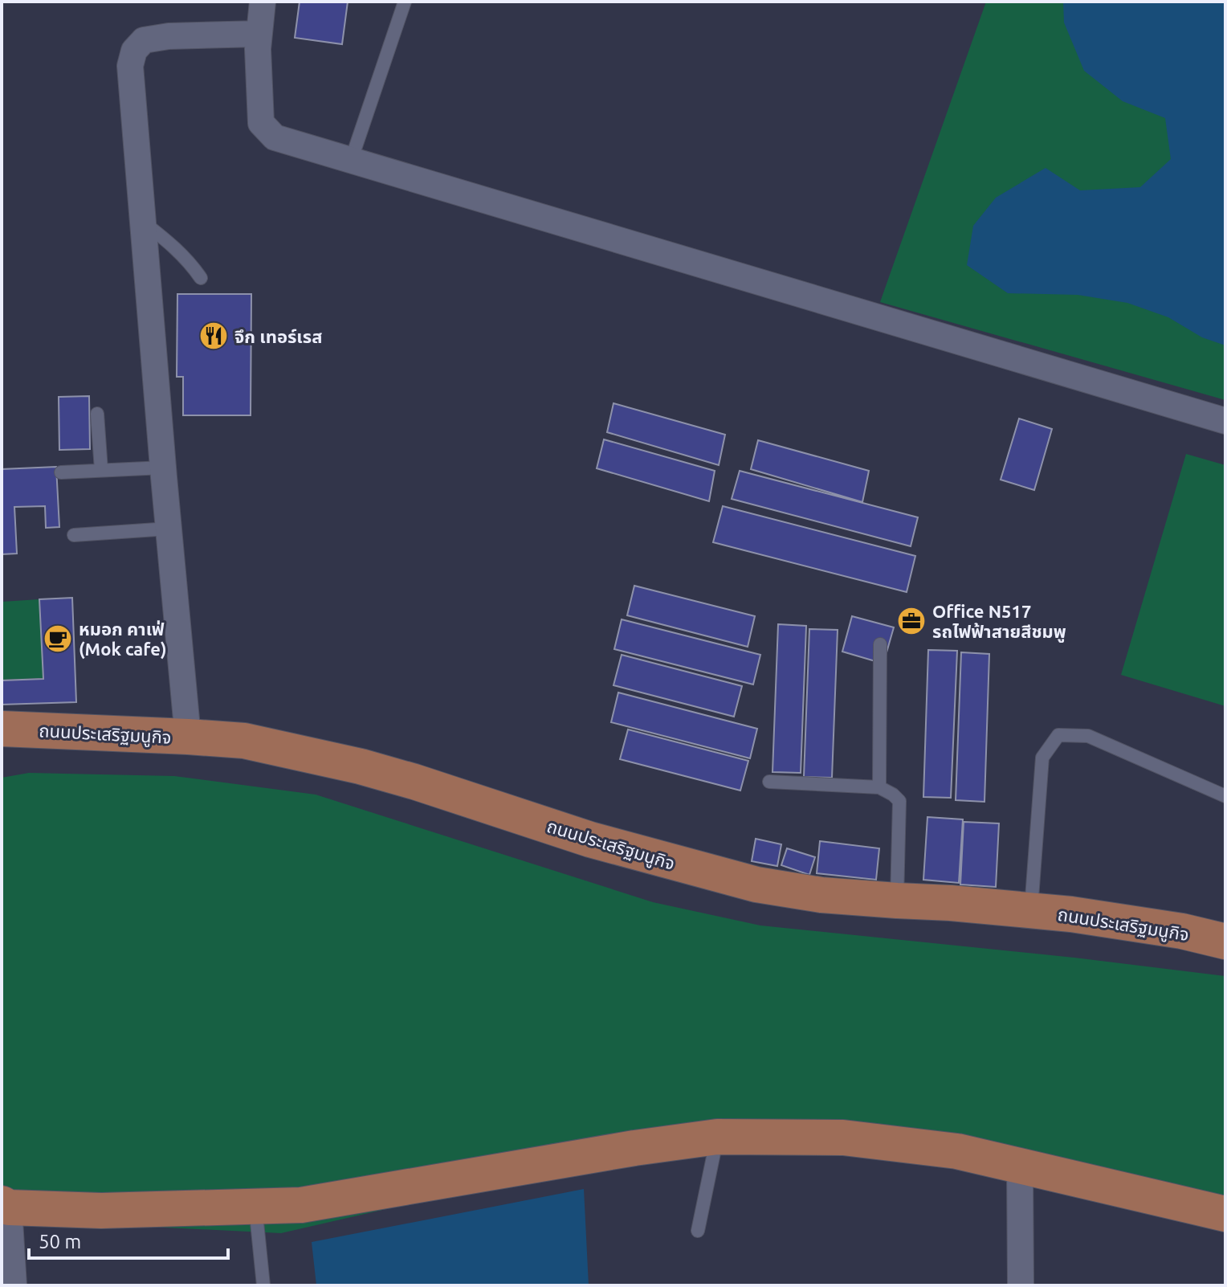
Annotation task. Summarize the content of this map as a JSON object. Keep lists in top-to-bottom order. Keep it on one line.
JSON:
{"streets":{"main road":["ถนนประเสริฐมนูกิจ"]},"places":{"restaurant":["จึก เทอร์เรส"],"office":["Office N517 รถไฟฟ้าสายสีชมพู"],"cafe":["หมอก คาเฟ่ (Mok cafe)"]},"scale_bar":"50 m"}
